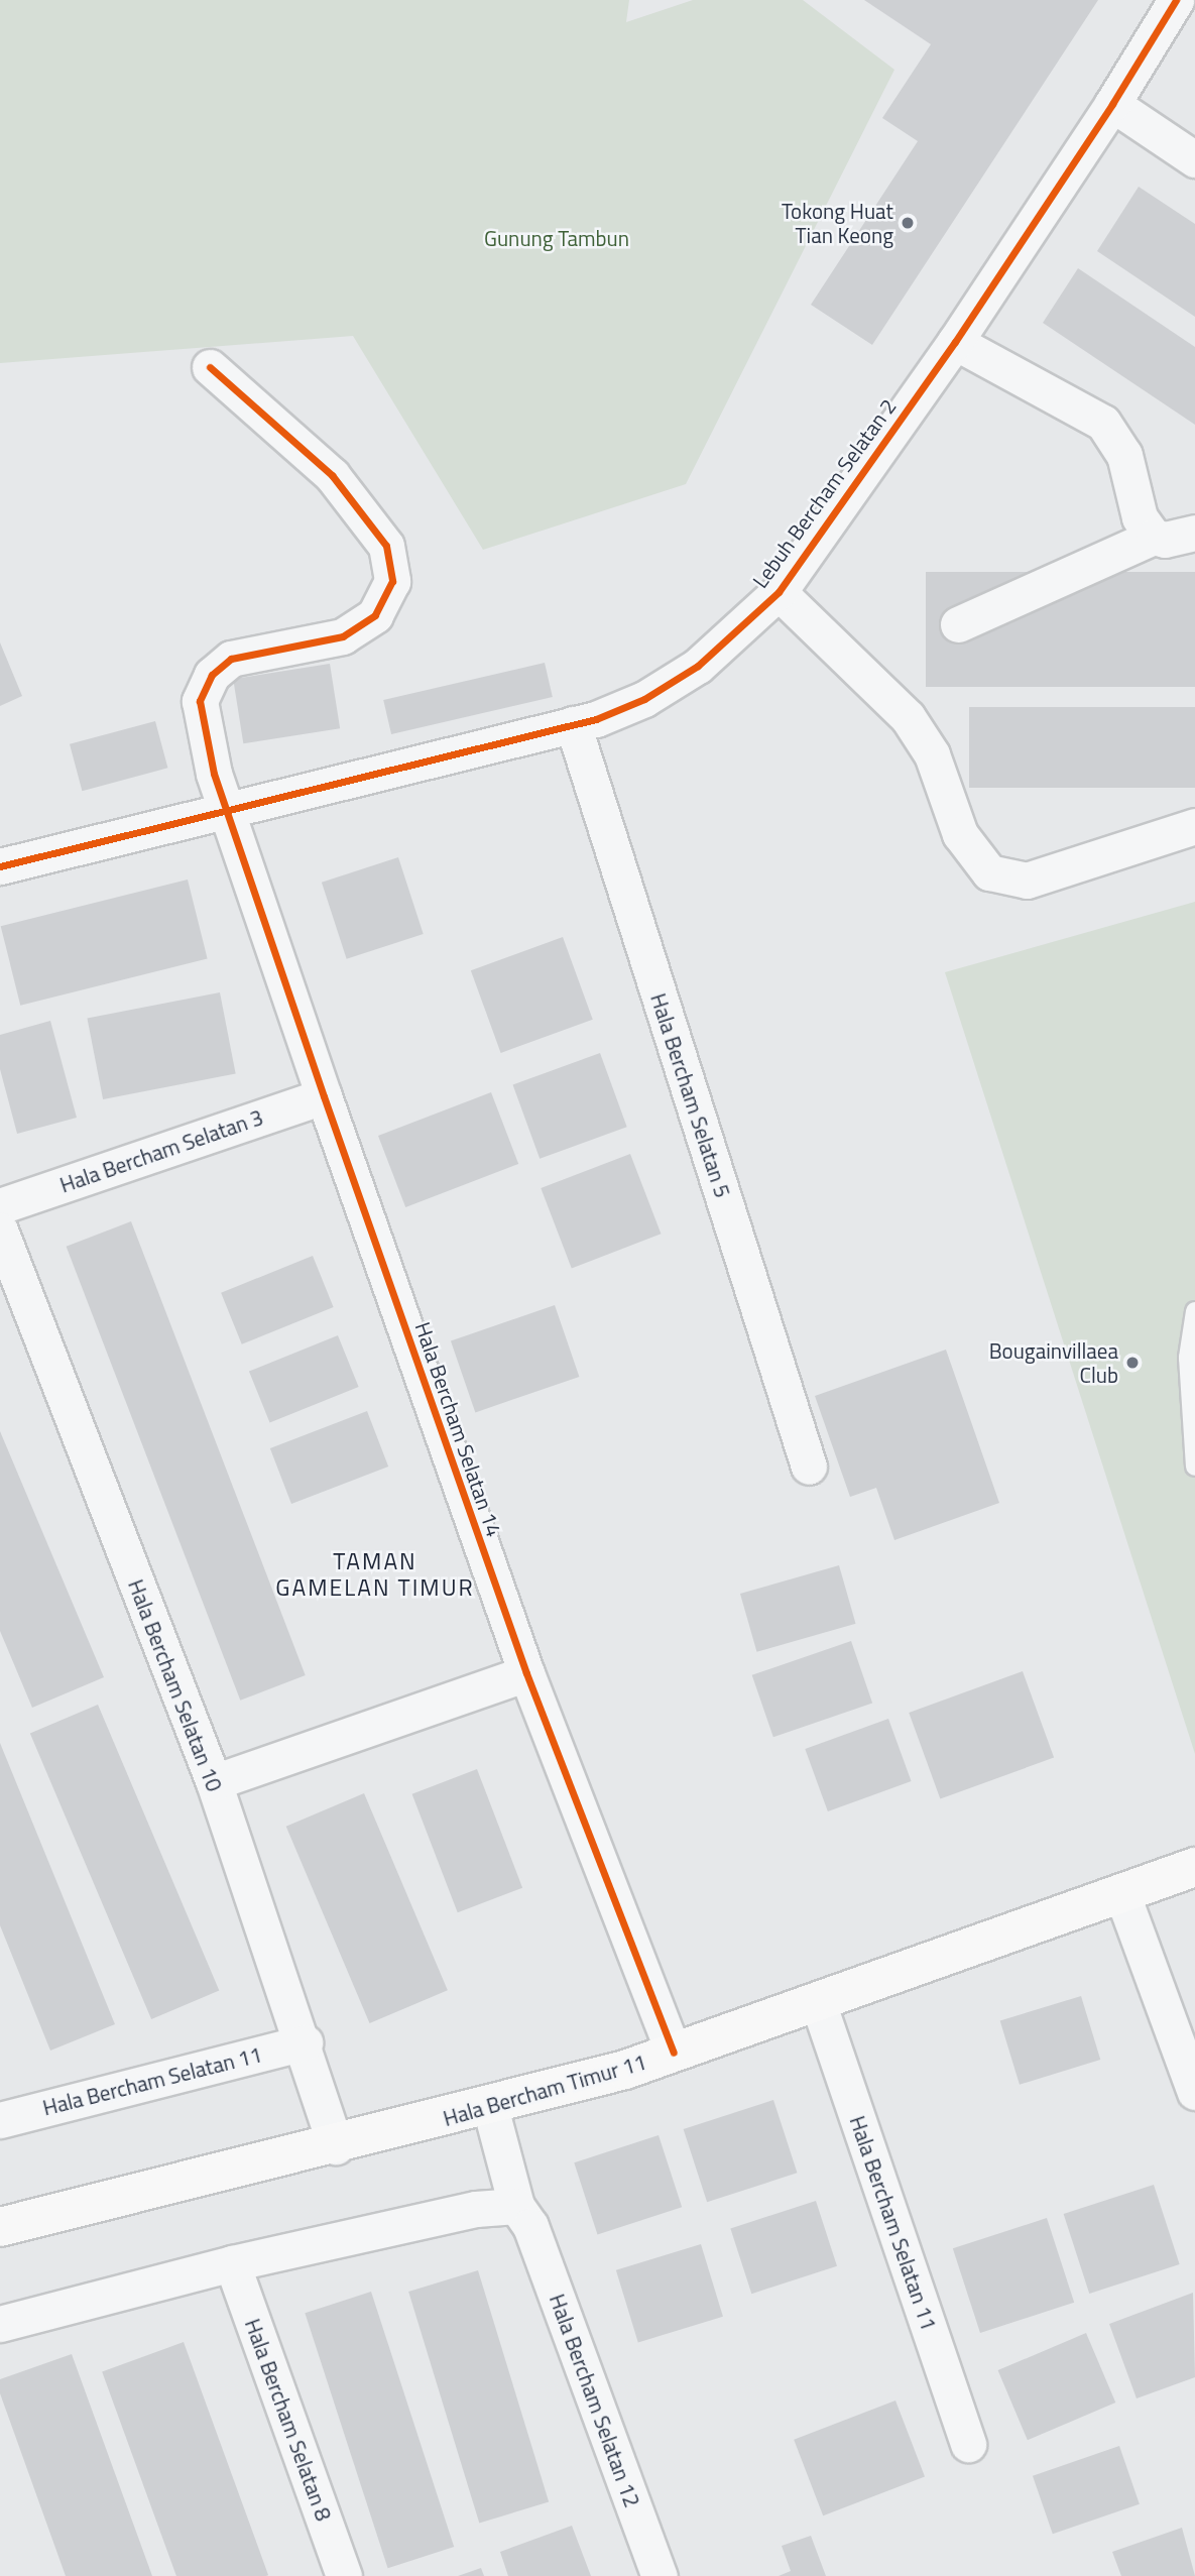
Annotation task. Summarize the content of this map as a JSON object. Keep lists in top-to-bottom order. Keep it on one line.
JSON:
{"streets":{"street":["Lebuh Bercham Selatan 2","Hala Bercham Selatan 5","Hala Bercham Selatan 3","Hala Bercham Selatan 14","Hala Bercham Selatan 10","Hala Bercham Selatan 11","Hala Bercham Timur 11","Hala Bercham Selatan 12","Hala Bercham Selatan 8"]},"crossings":[["Lebuh Bercham Selatan 2","Hala Bercham Selatan 5"],["Lebuh Bercham Selatan 2","Hala Bercham Selatan 14"],["Hala Bercham Selatan 3","Hala Bercham Selatan 14"],["Hala Bercham Selatan 14","Hala Bercham Timur 11"],["Hala Bercham Selatan 10","Hala Bercham Selatan 11"],["Hala Bercham Selatan 10","Hala Bercham Timur 11"],["Hala Bercham Selatan 11","Hala Bercham Timur 11"],["Hala Bercham Timur 11","Hala Bercham Selatan 12"]],"districts":["TAMAN GAMELAN TIMUR"],"parks":["Gunung Tambun"],"places":["Tokong Huat Tian Keong","Bougainvillaea Club"]}
